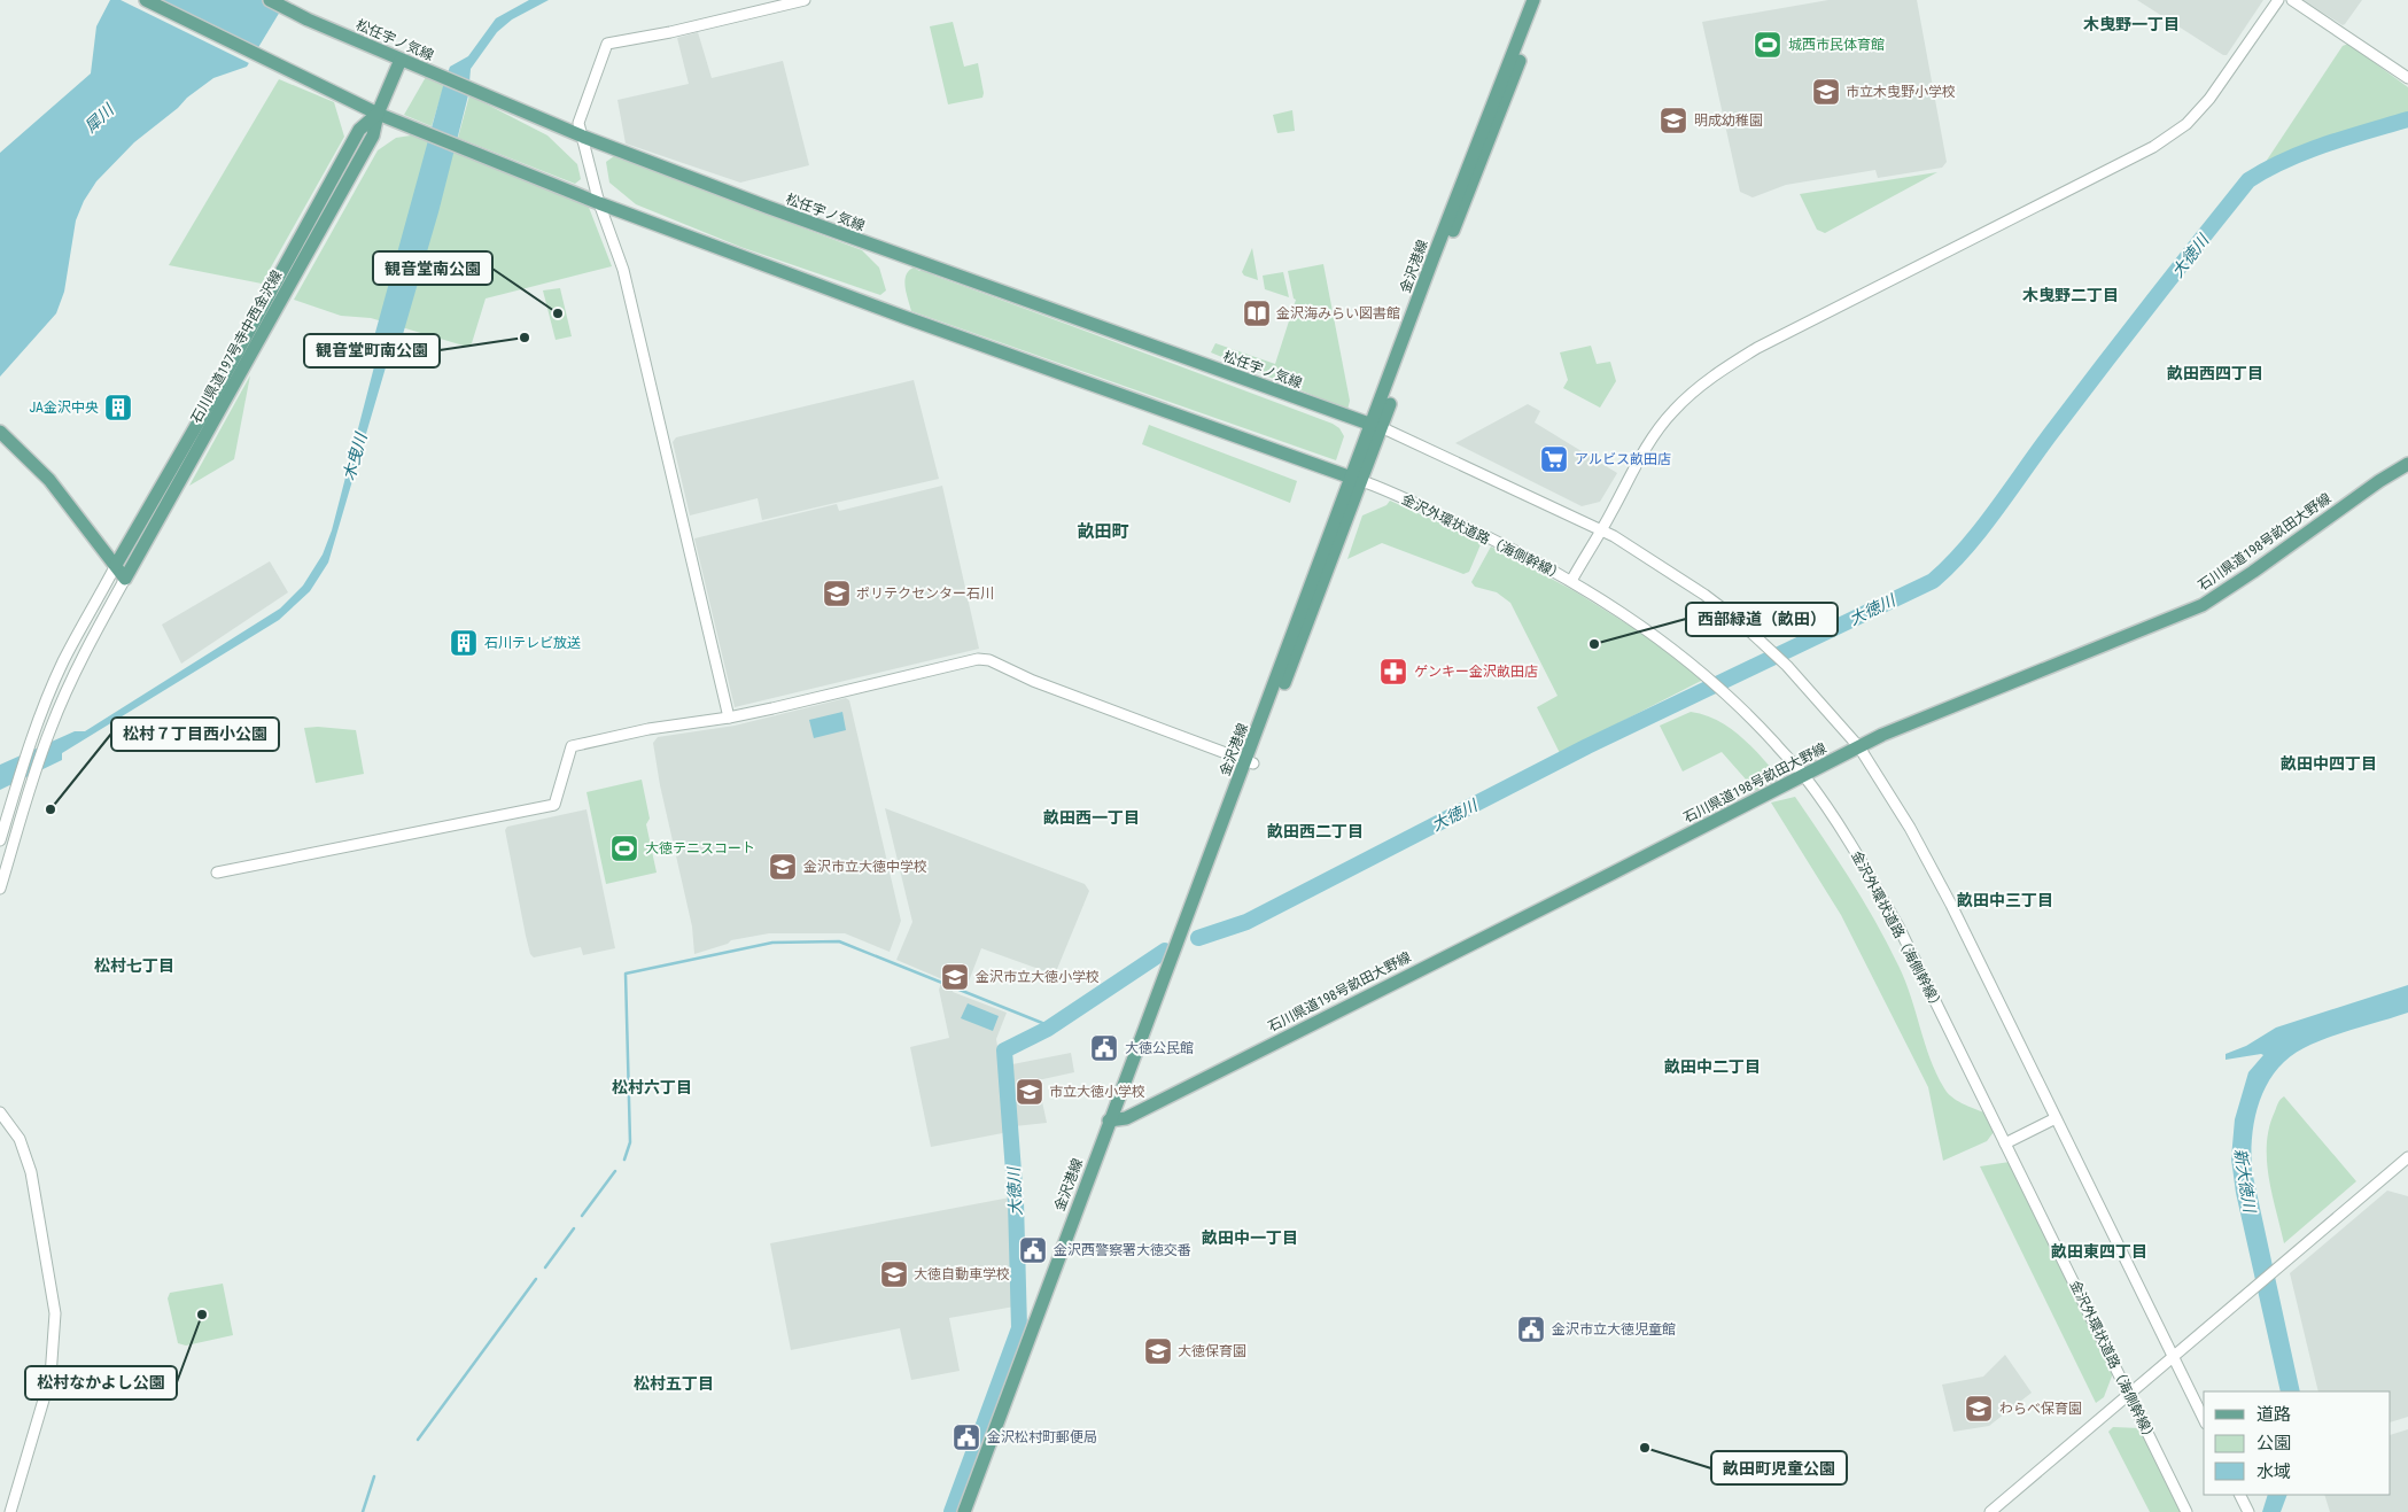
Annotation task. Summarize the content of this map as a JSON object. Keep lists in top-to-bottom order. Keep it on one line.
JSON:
{"streets":{"main road":["松任宇ノ気線","金沢港線","石川県道197号寺中西金沢線","石川県道198号畝田大野線"],"street":["金沢外環状道路（海側幹線）"]},"crossings":[["松任宇ノ気線","金沢港線"],["松任宇ノ気線","石川県道197号寺中西金沢線"],["金沢港線","金沢外環状道路（海側幹線）"],["金沢港線","石川県道198号畝田大野線"],["金沢外環状道路（海側幹線）","石川県道198号畝田大野線"]],"districts":["木曳野一丁目","木曳野二丁目","畝田西四丁目","畝田町","畝田中四丁目","畝田西一丁目","畝田西二丁目","畝田中三丁目","松村七丁目","畝田中二丁目","松村六丁目","畝田中一丁目","畝田東四丁目","松村五丁目"],"water":["犀川","大徳川","木曳川","新大徳川"],"places":{"sports":["城西市民体育館","大徳テニスコート"],"school or university":["市立木曳野小学校","明成幼稚園","ポリテクセンター石川","金沢市立大徳中学校","金沢市立大徳小学校","市立大徳小学校","大徳自動車学校","大徳保育園","わらべ保育園"],"other":["観音堂南公園","観音堂町南公園","西部緑道（畝田）","松村７丁目西小公園","松村なかよし公園","畝田町児童公園"],"library":["金沢海みらい図書館"],"building":["JA金沢中央","石川テレビ放送"],"supermarket":["アルビス畝田店"],"pharmacy":["ゲンキー金沢畝田店"],"public building":["大徳公民館","金沢西警察署大徳交番","金沢市立大徳児童館","金沢松村町郵便局"]},"legend":["道路","公園","水域"]}
